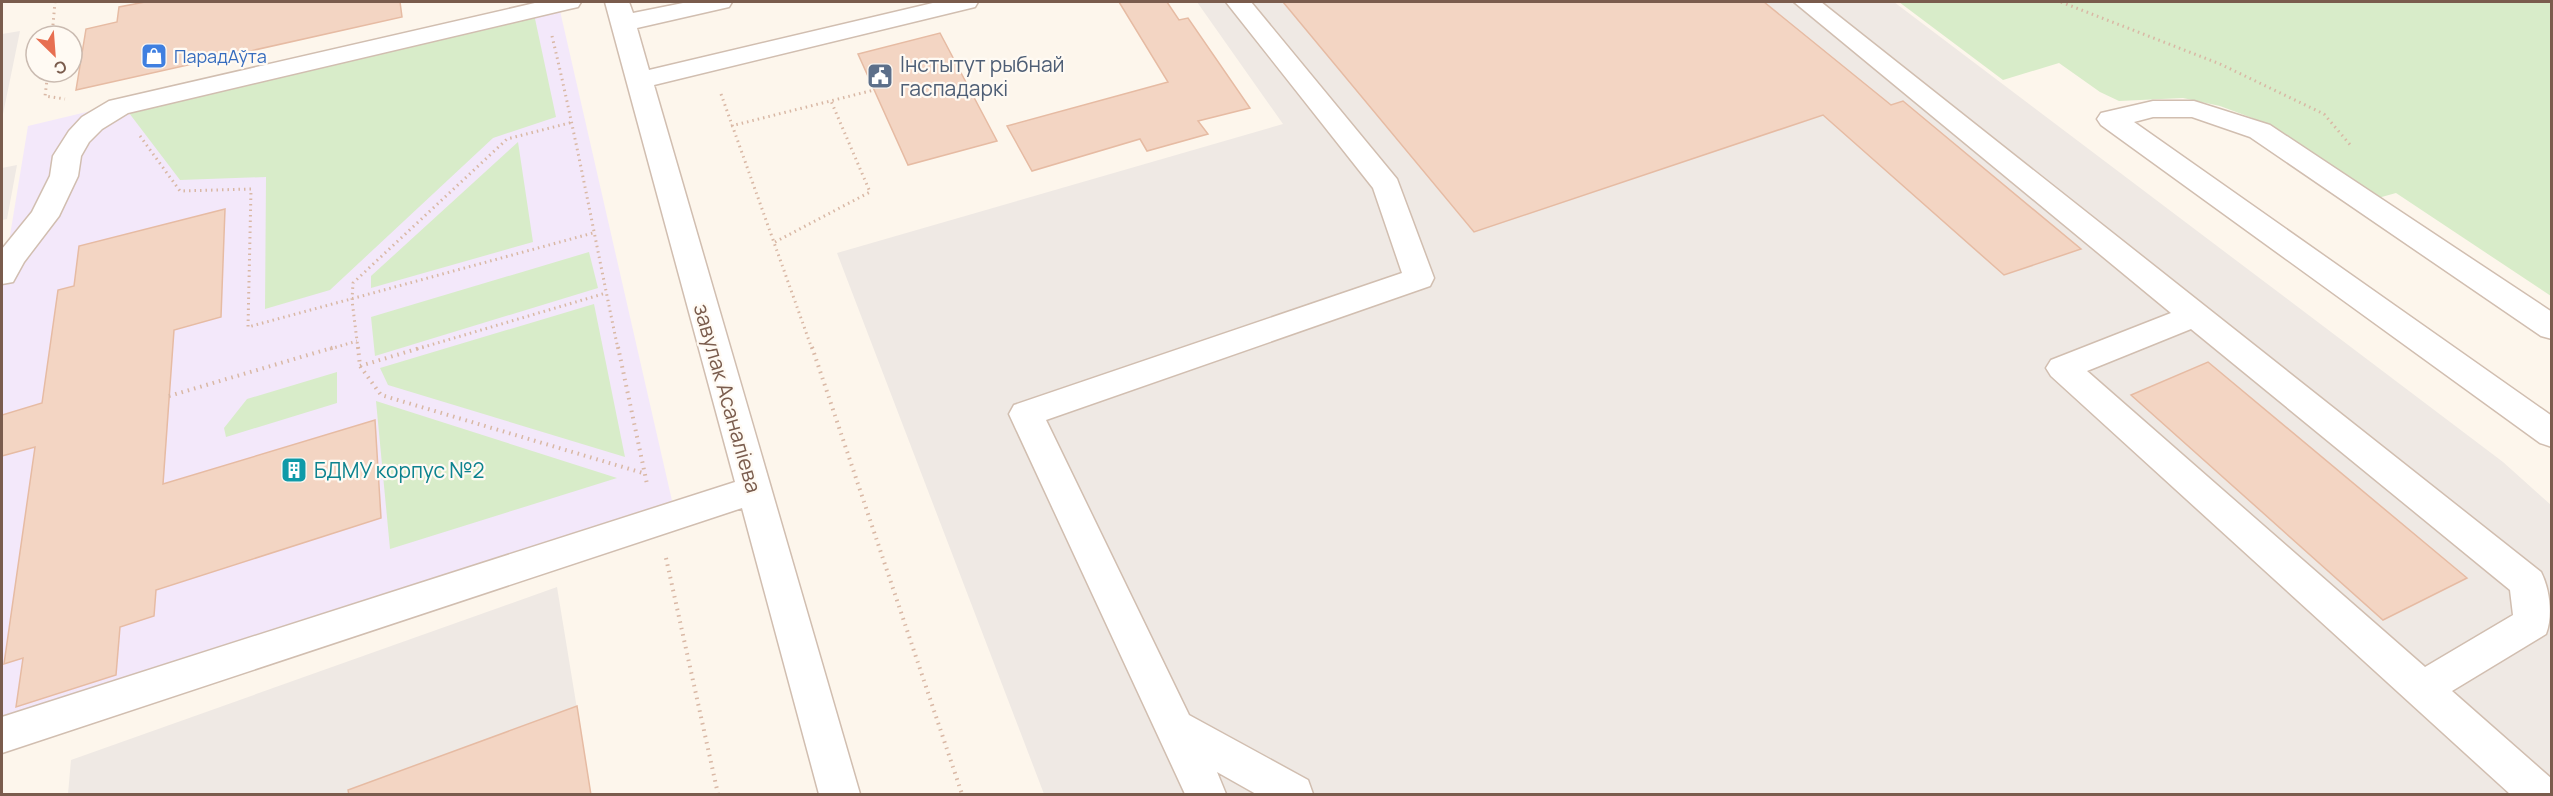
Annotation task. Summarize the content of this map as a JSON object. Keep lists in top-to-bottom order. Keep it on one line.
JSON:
{"streets":{"street":["завулак Асаналіева"]},"places":{"shop":["ПарадАўта"],"public building":["Інстытут рыбнай гаспадаркі"],"building":["БДМУ корпус №2"]},"north":"bottom right"}
